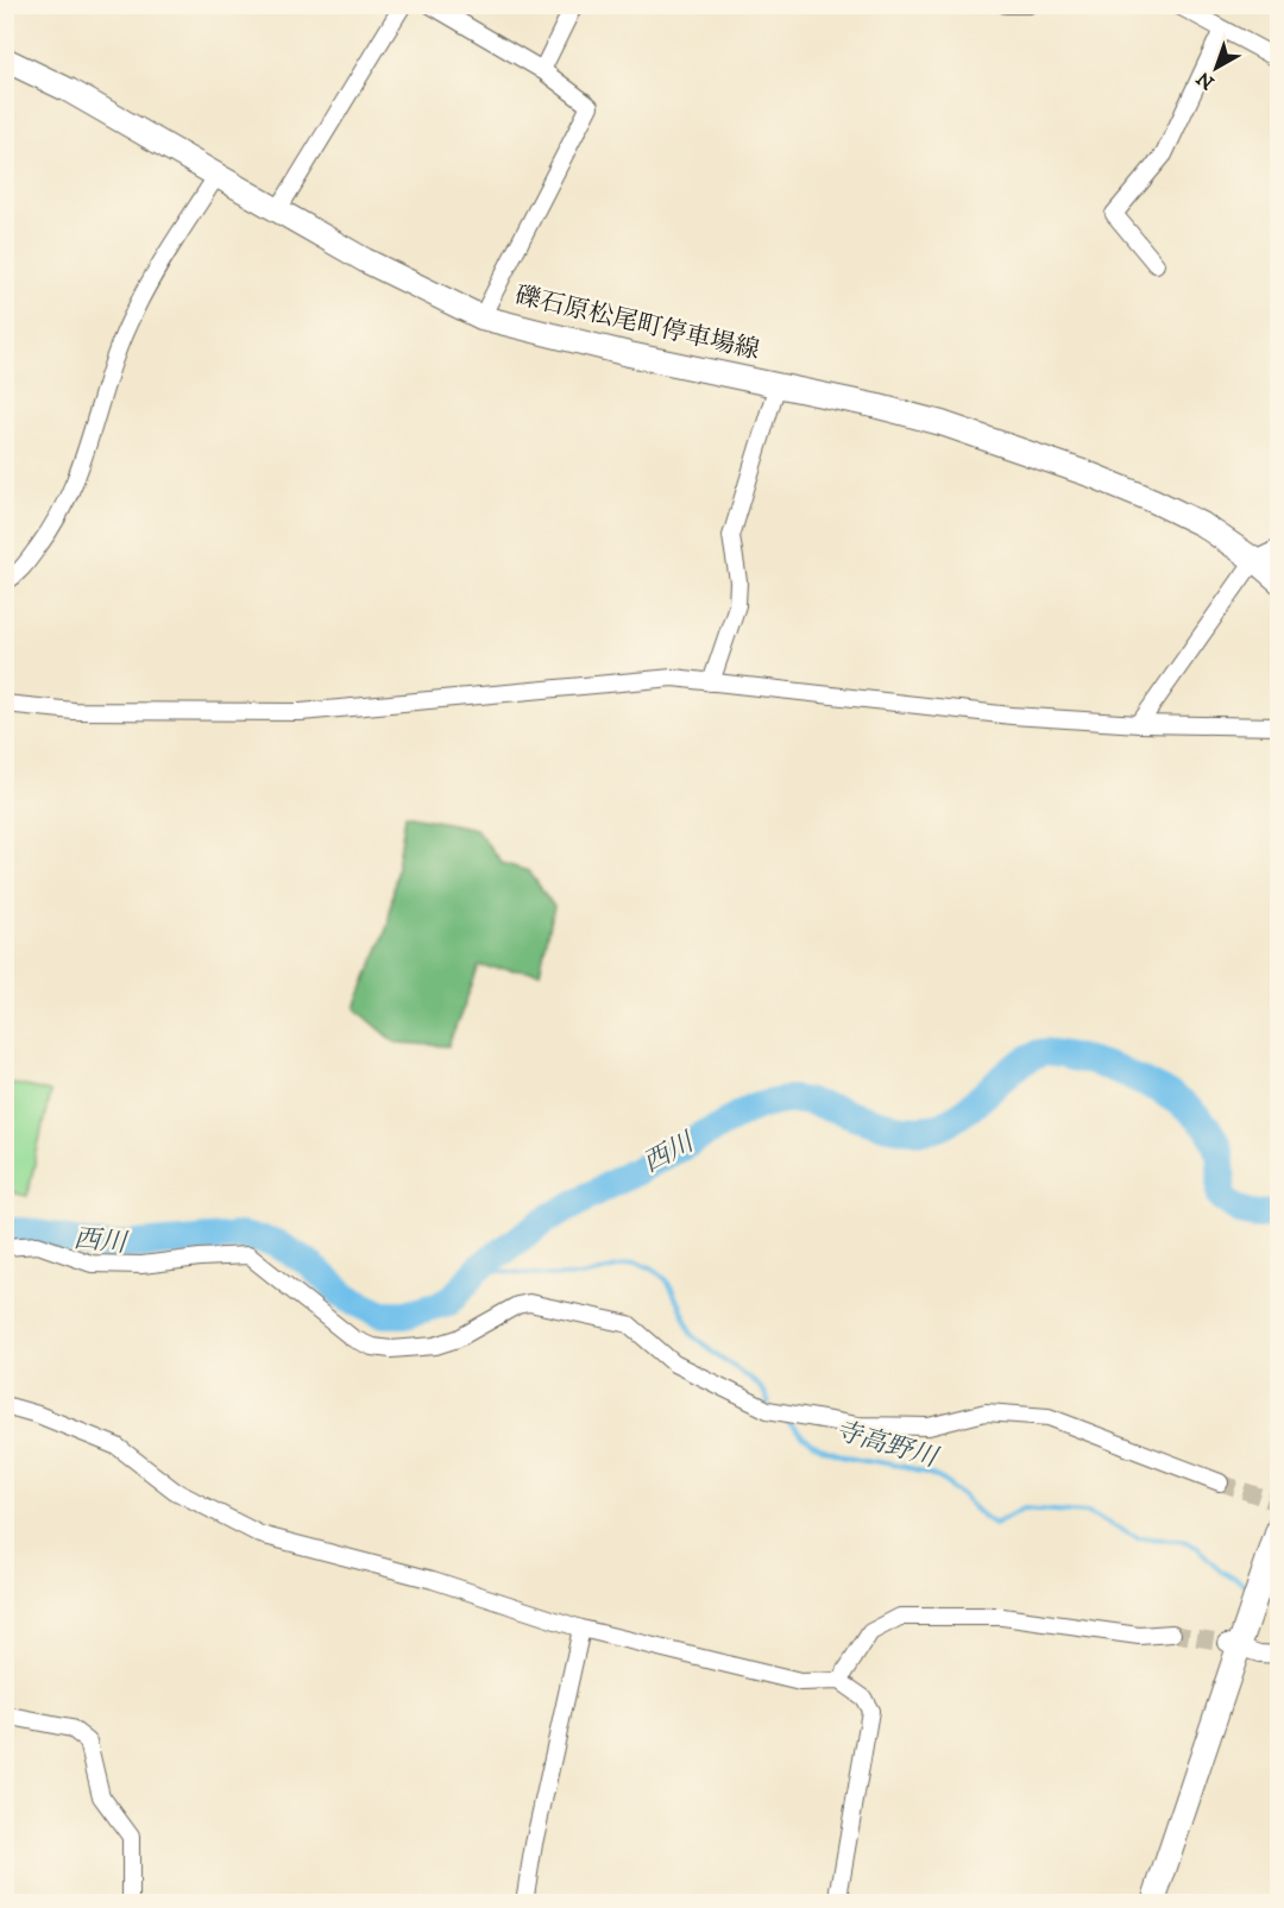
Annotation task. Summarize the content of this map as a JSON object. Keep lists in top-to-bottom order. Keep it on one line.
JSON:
{"streets":{"main road":["礫石原松尾町停車場線"]},"water":["西川","寺高野川"],"north":"bottom left"}
